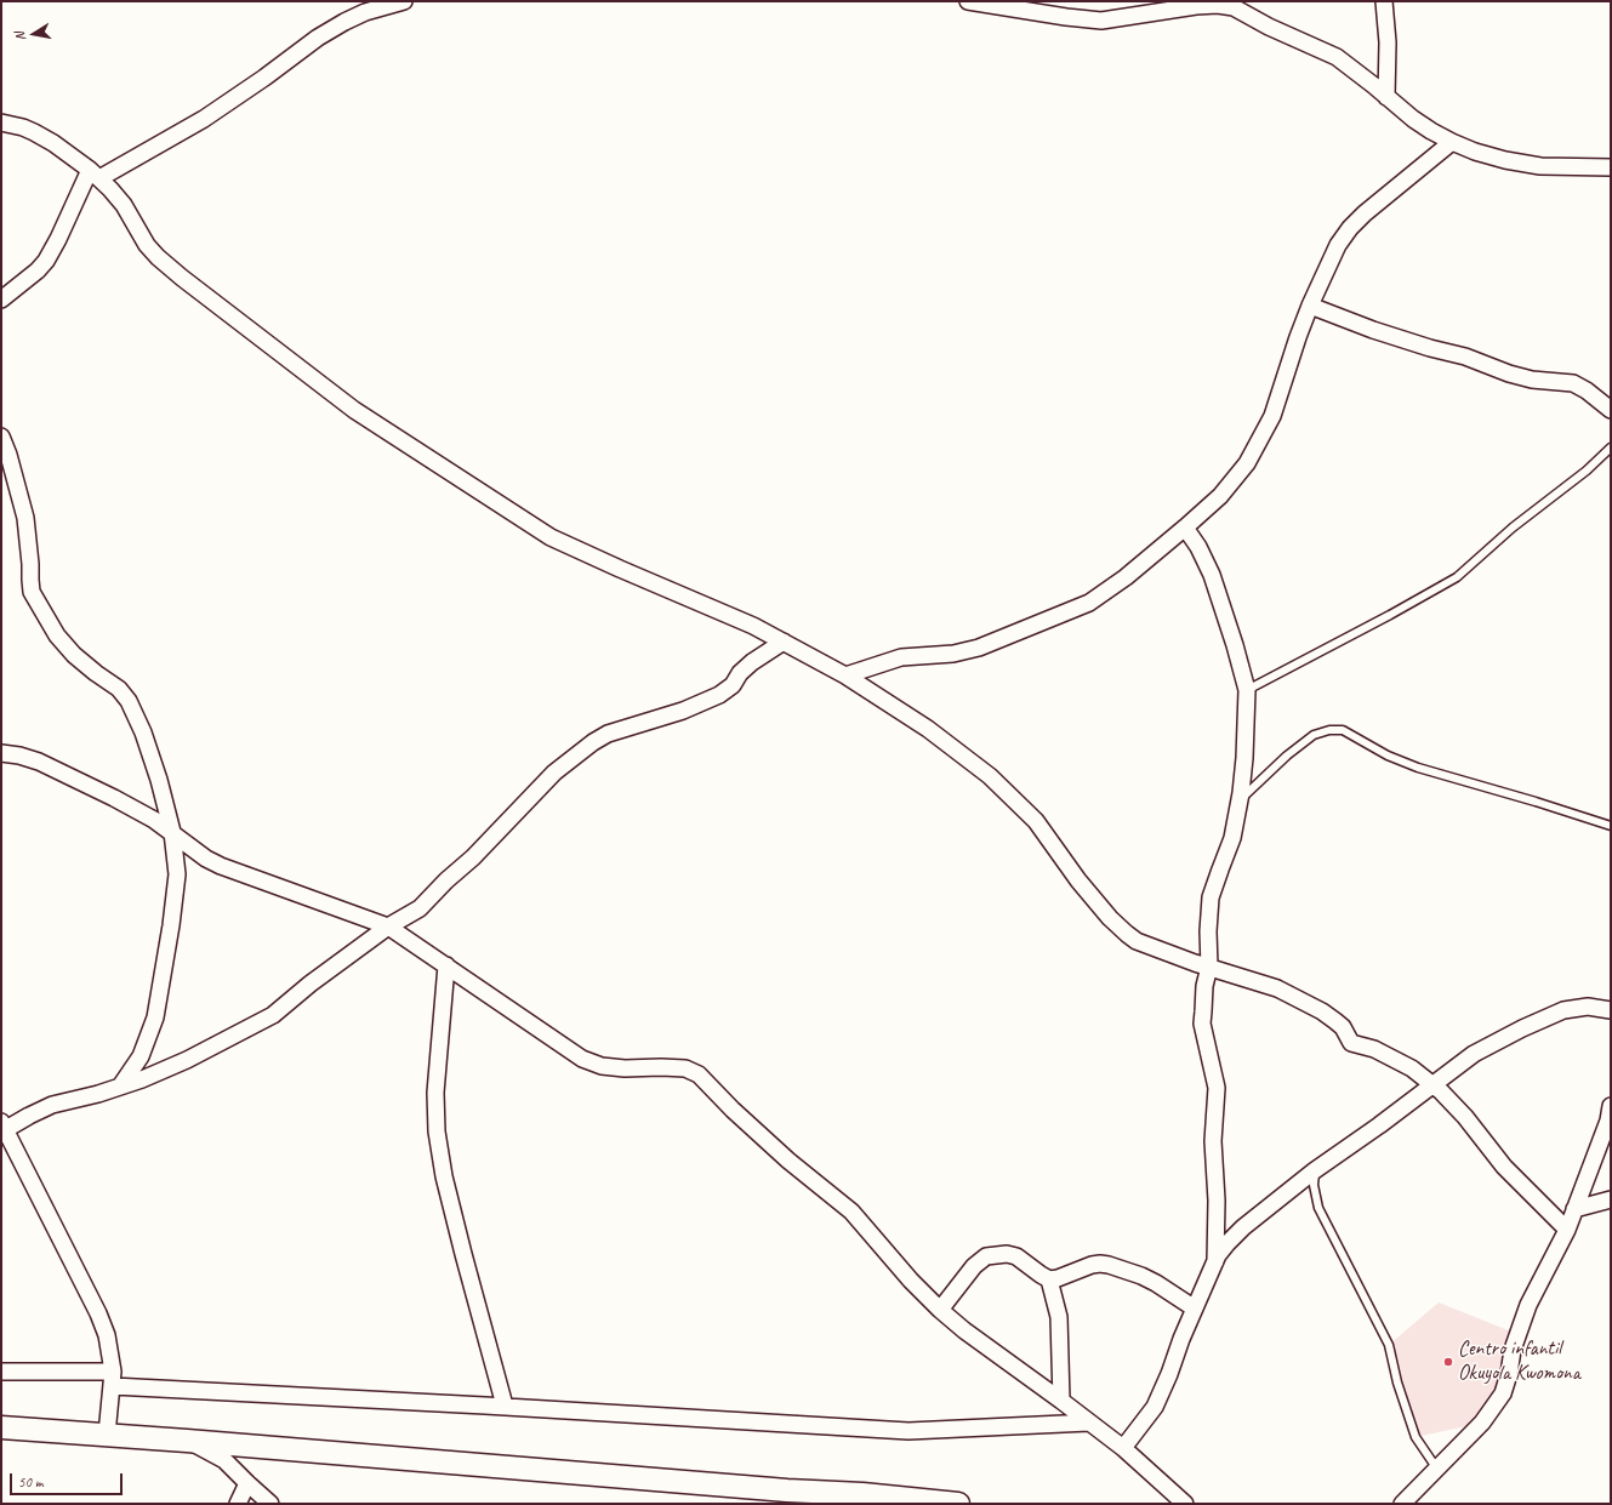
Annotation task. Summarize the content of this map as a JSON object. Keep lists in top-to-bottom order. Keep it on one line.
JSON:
{"places":["Centro infantil Okuyola Kwomona"],"scale_bar":"50 m","north":"left"}
